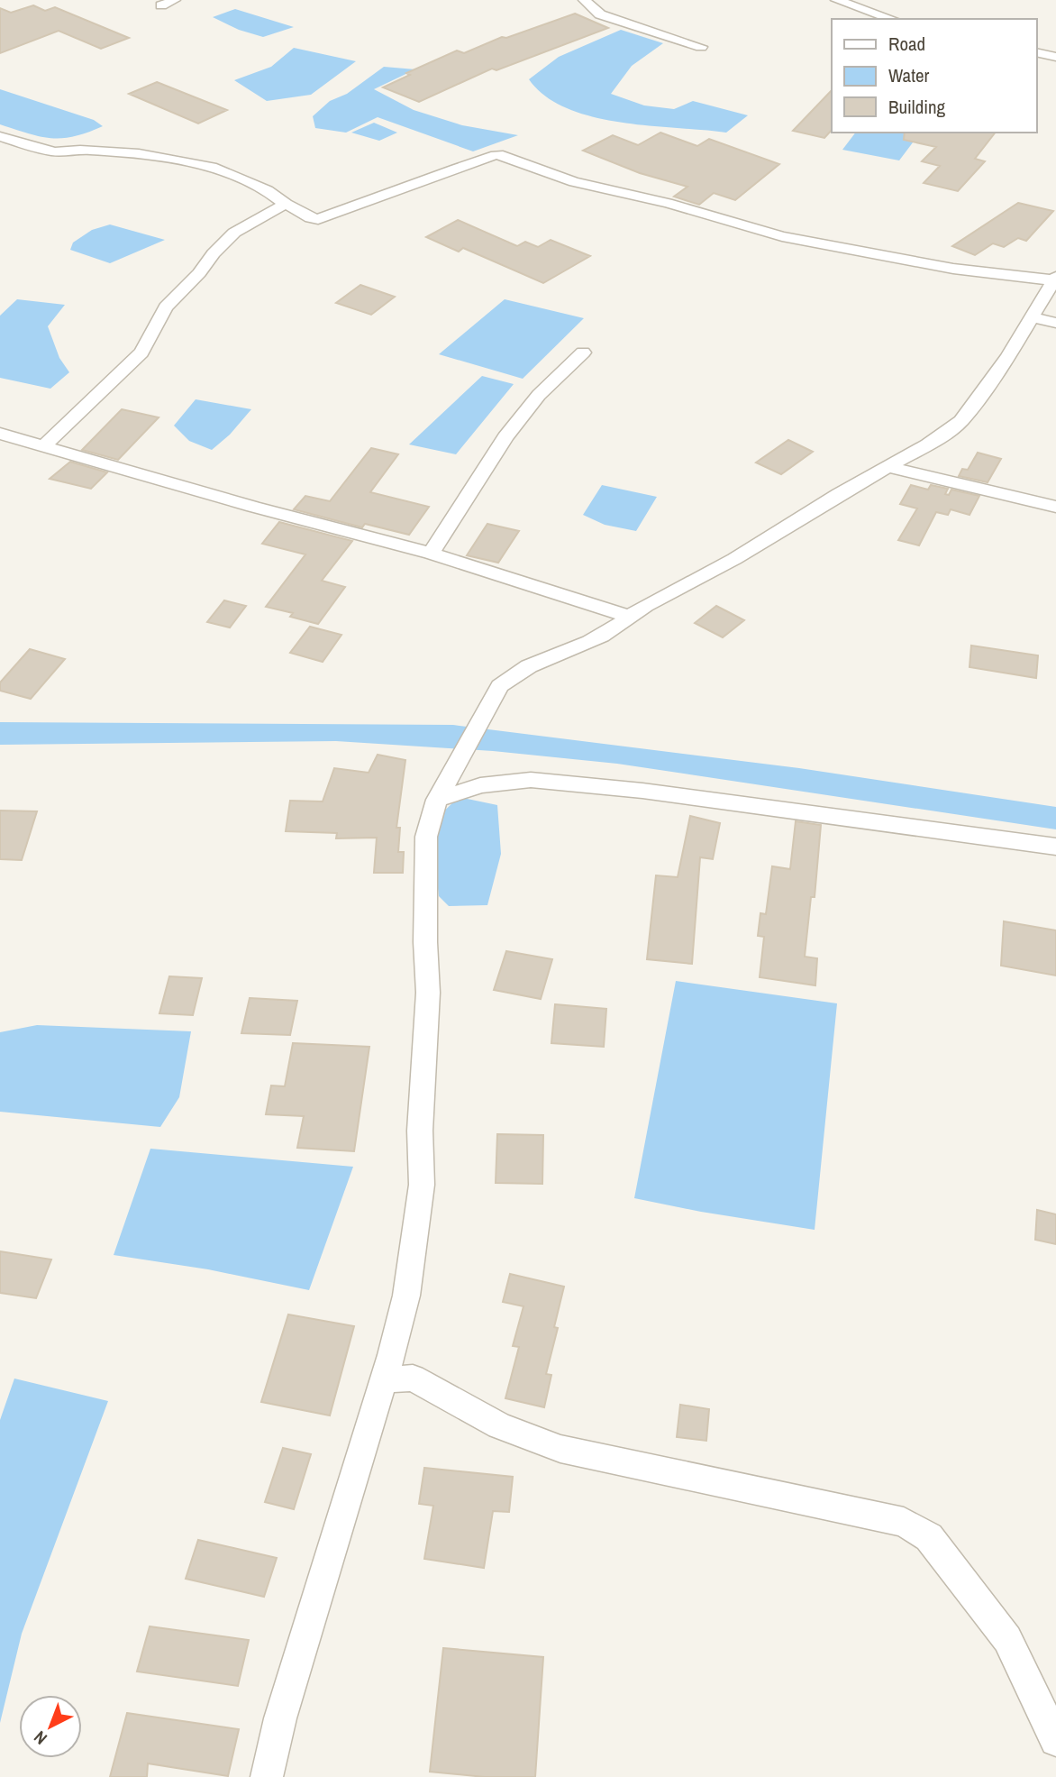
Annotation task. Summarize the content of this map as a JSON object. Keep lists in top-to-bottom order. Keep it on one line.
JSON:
{"legend":["Road","Water","Building"],"north":"bottom left"}
